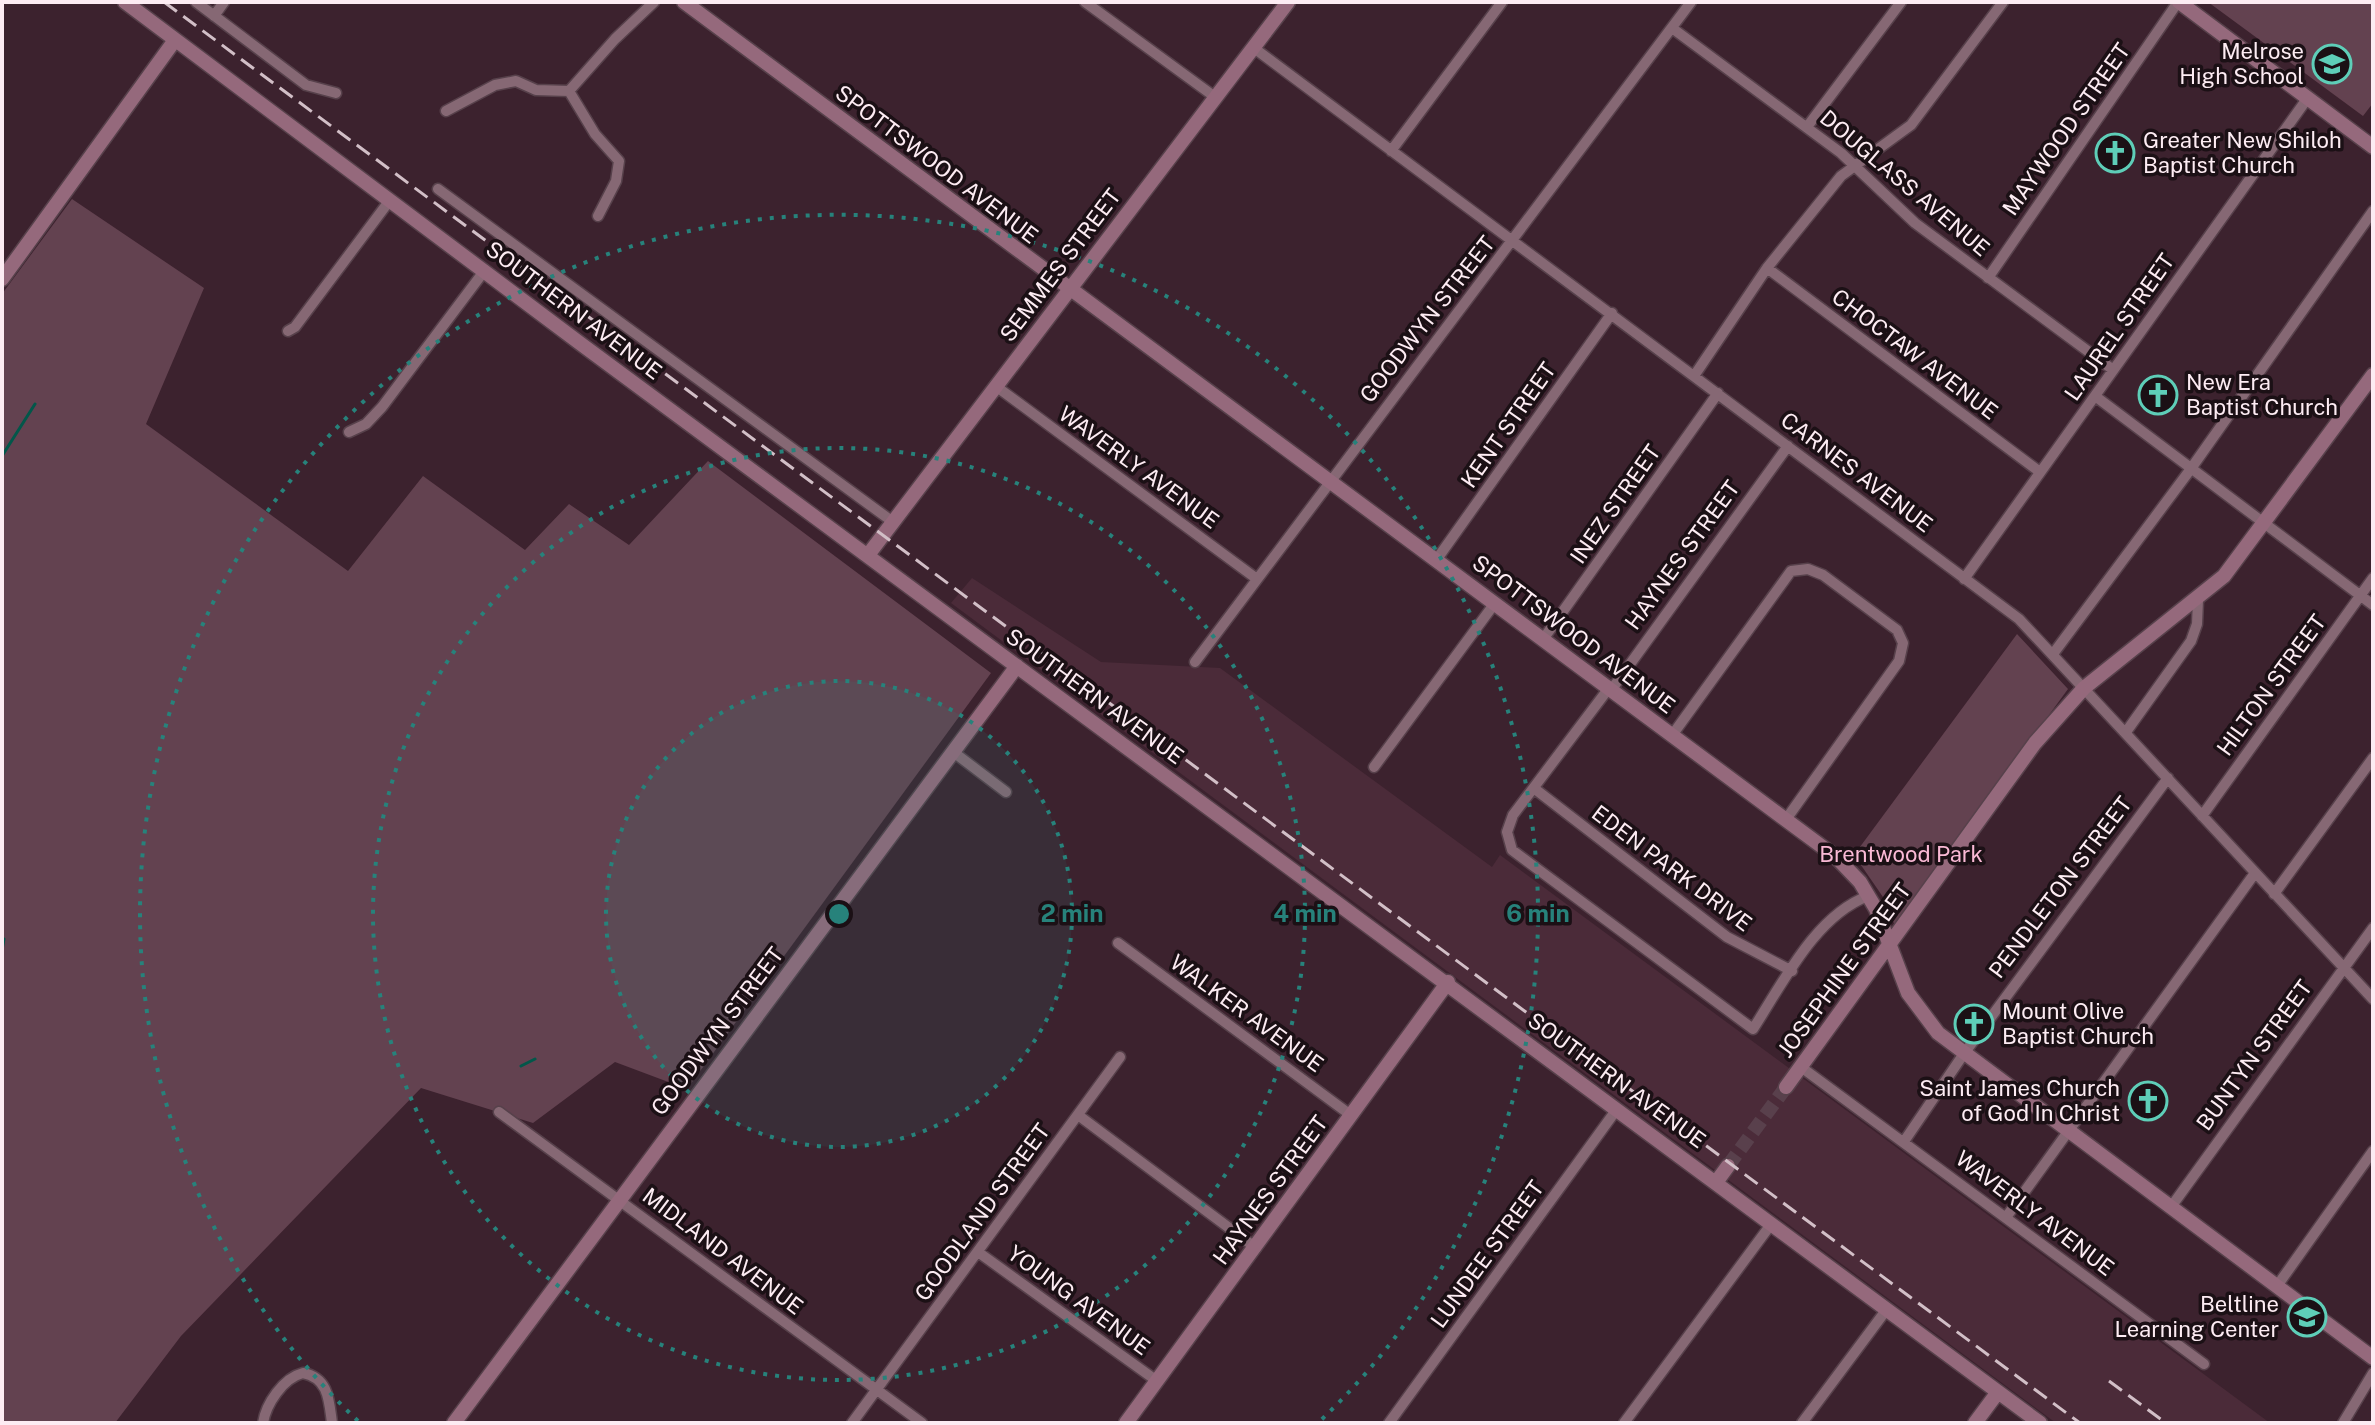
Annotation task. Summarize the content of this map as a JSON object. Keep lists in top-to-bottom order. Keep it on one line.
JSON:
{"streets":{"main road":["SPOTTSWOOD AVENUE","SEMMES STREET","SOUTHERN AVENUE","GOODWYN STREET","HAYNES STREET","JOSEPHINE STREET"],"street":["MAYWOOD STREET","DOUGLASS AVENUE","LAUREL STREET","CHOCTAW AVENUE","KENT STREET","WAVERLY AVENUE","CARNES AVENUE","INEZ STREET","HILTON STREET","EDEN PARK DRIVE","PENDLETON STREET","WALKER AVENUE","BUNTYN STREET","GOODLAND STREET","MIDLAND AVENUE","LUNDEE STREET","YOUNG AVENUE"]},"crossings":[["MAYWOOD STREET","DOUGLASS AVENUE"],["SPOTTSWOOD AVENUE","SEMMES STREET"],["SPOTTSWOOD AVENUE","GOODWYN STREET"],["SPOTTSWOOD AVENUE","KENT STREET"],["SPOTTSWOOD AVENUE","INEZ STREET"],["SPOTTSWOOD AVENUE","HAYNES STREET"],["SPOTTSWOOD AVENUE","PENDLETON STREET"],["SPOTTSWOOD AVENUE","JOSEPHINE STREET"],["SPOTTSWOOD AVENUE","BUNTYN STREET"],["DOUGLASS AVENUE","GOODWYN STREET"],["DOUGLASS AVENUE","LAUREL STREET"],["SEMMES STREET","SOUTHERN AVENUE"],["SEMMES STREET","WAVERLY AVENUE"],["SEMMES STREET","CARNES AVENUE"],["SOUTHERN AVENUE","GOODWYN STREET"],["SOUTHERN AVENUE","HAYNES STREET"],["SOUTHERN AVENUE","LUNDEE STREET"],["GOODWYN STREET","WAVERLY AVENUE"],["GOODWYN STREET","CARNES AVENUE"],["GOODWYN STREET","MIDLAND AVENUE"],["LAUREL STREET","CHOCTAW AVENUE"],["LAUREL STREET","CARNES AVENUE"],["KENT STREET","CARNES AVENUE"],["WAVERLY AVENUE","PENDLETON STREET"],["WAVERLY AVENUE","JOSEPHINE STREET"],["CARNES AVENUE","INEZ STREET"],["CARNES AVENUE","HAYNES STREET"],["CARNES AVENUE","HILTON STREET"],["CARNES AVENUE","PENDLETON STREET"],["CARNES AVENUE","JOSEPHINE STREET"],["CARNES AVENUE","BUNTYN STREET"],["HAYNES STREET","EDEN PARK DRIVE"],["HAYNES STREET","WALKER AVENUE"],["HAYNES STREET","YOUNG AVENUE"],["GOODLAND STREET","MIDLAND AVENUE"],["GOODLAND STREET","YOUNG AVENUE"]],"parks":["Brentwood Park"],"places":{"school or university":["Melrose High School","Beltline Learning Center"],"church":["Greater New Shiloh Baptist Church","New Era Baptist Church","Mount Olive Baptist Church","Saint James Church of God In Christ"]},"rings":["2 min","4 min","6 min"]}
